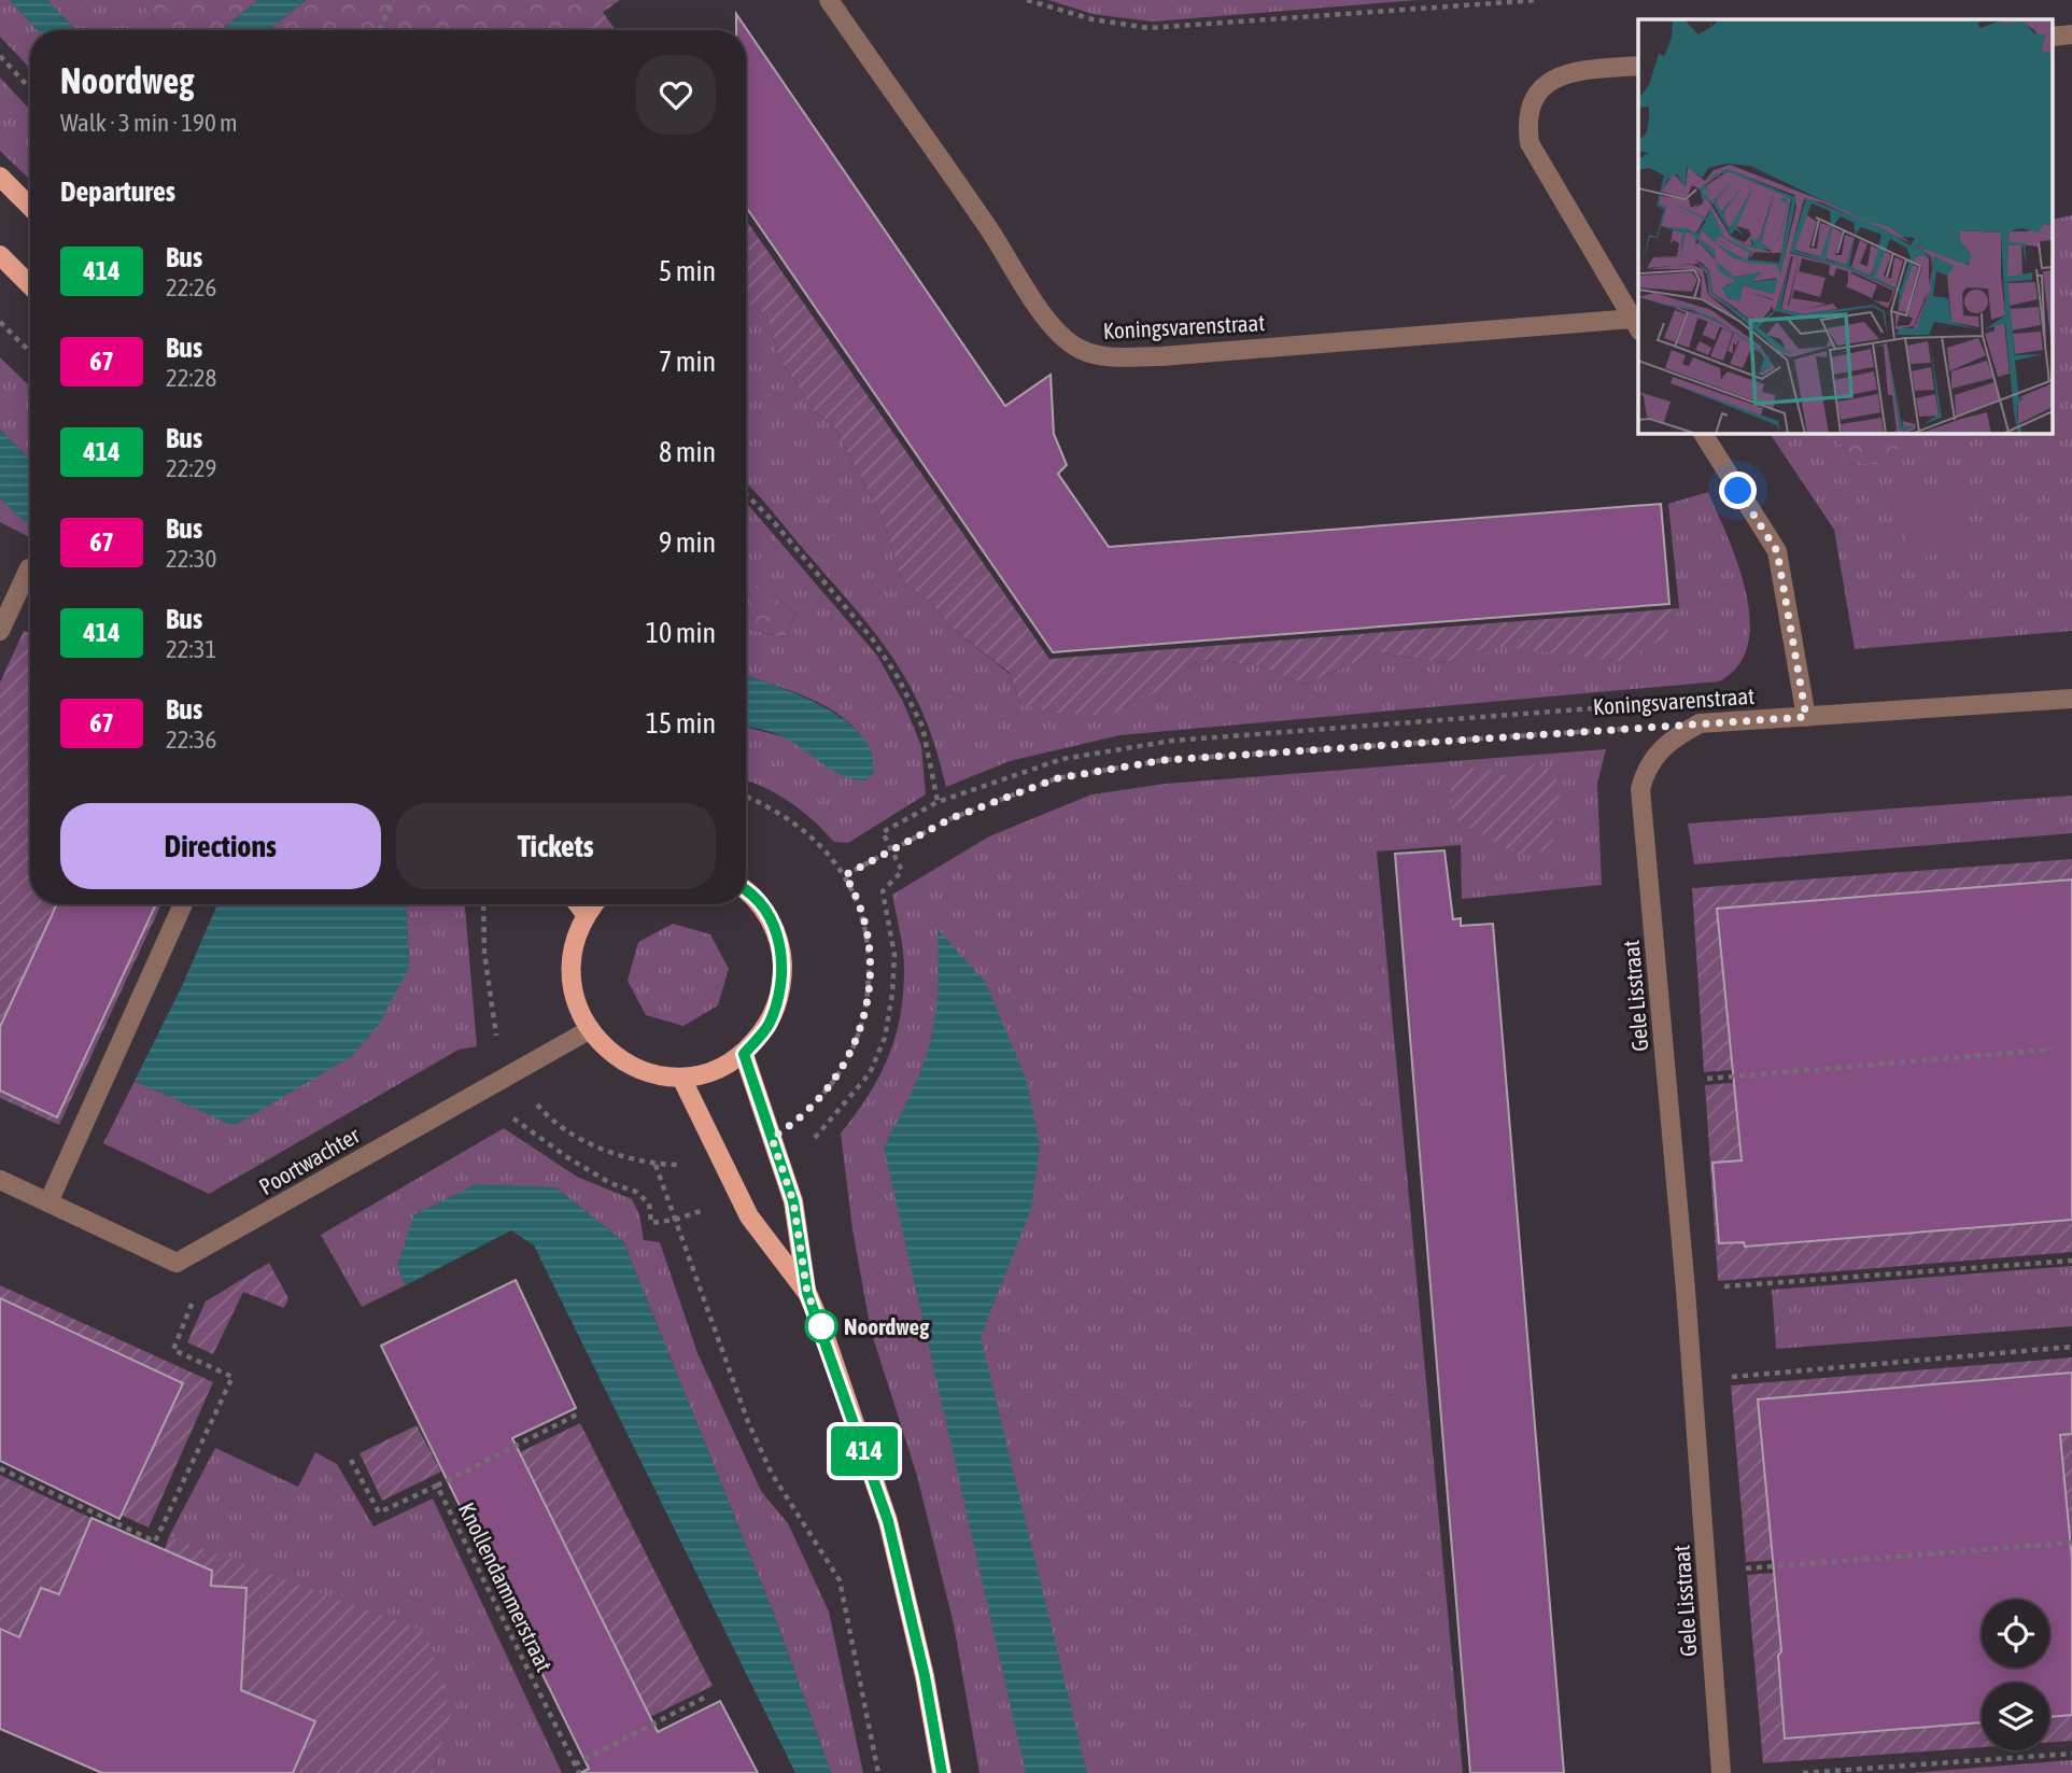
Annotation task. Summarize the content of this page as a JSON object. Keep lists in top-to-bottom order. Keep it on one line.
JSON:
{"streets":{"street":["Koningsvarenstraat","Gele Lisstraat","Poortwachter"],"path":["Knollendammerstraat"]},"crossings":[["Koningsvarenstraat","Gele Lisstraat"]],"places":["Noordweg"],"lines":["bus line 414"],"page":{"on_map":"414","heading":[["Noordweg","Walk · 3 min · 190 m"],"Departures"],"list":[{"mark":"414","name":"Bus","note":"22:26","value":"5 min"},{"mark":"67","name":"Bus","note":"22:28","value":"7 min"},{"mark":"414","name":"Bus","note":"22:29","value":"8 min"},{"mark":"67","name":"Bus","note":"22:30","value":"9 min"},{"mark":"414","name":"Bus","note":"22:31","value":"10 min"},{"mark":"67","name":"Bus","note":"22:36","value":"15 min"}],"buttons":["Directions","Tickets"]}}
